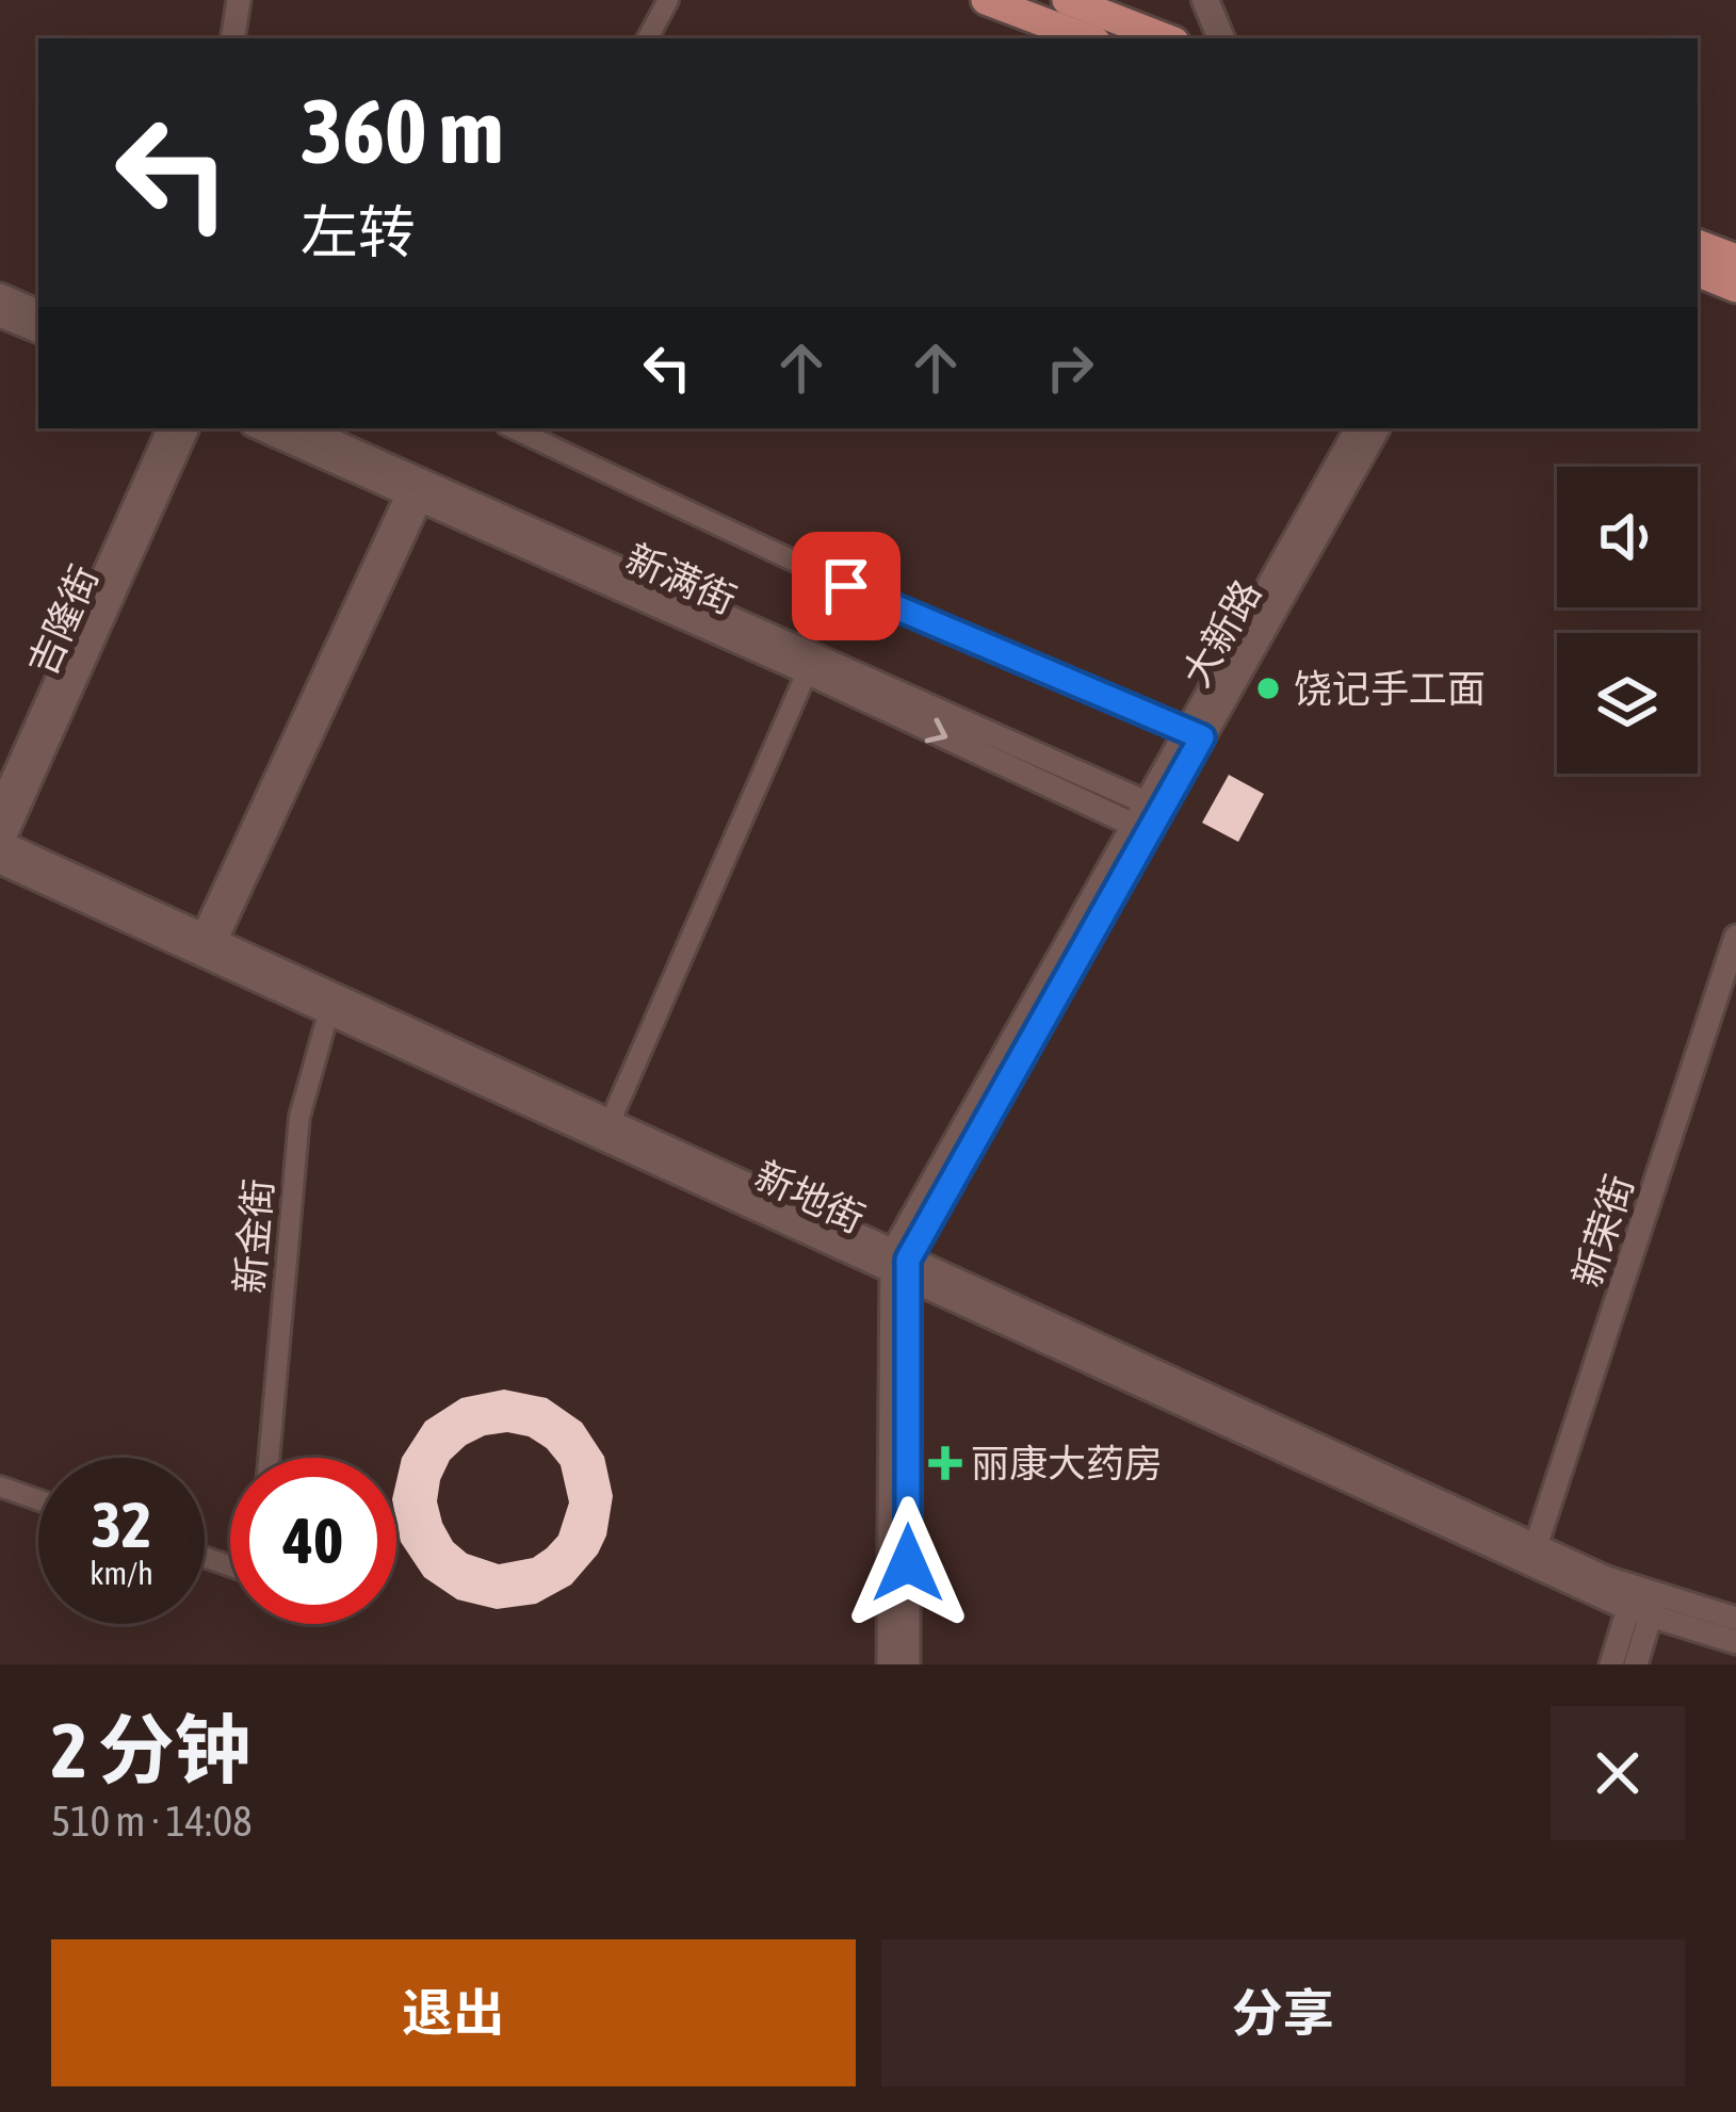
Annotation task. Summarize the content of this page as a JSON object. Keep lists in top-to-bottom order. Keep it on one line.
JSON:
{"streets":{"street":["新满街","吉隆街","大新路","新地街","新荣街","新金街"]},"crossings":[["新满街","大新路"],["吉隆街","新地街"],["大新路","新地街"],["新地街","新荣街"],["新地街","新金街"]],"places":{"other":["饶记手工面"],"health":["丽康大药房"]},"page":{"turn":["360 m","左转"],"speed":"32 km/h","limit":"40","heading":["2 分钟","510 m · 14:08"],"buttons":["退出","分享"]}}
